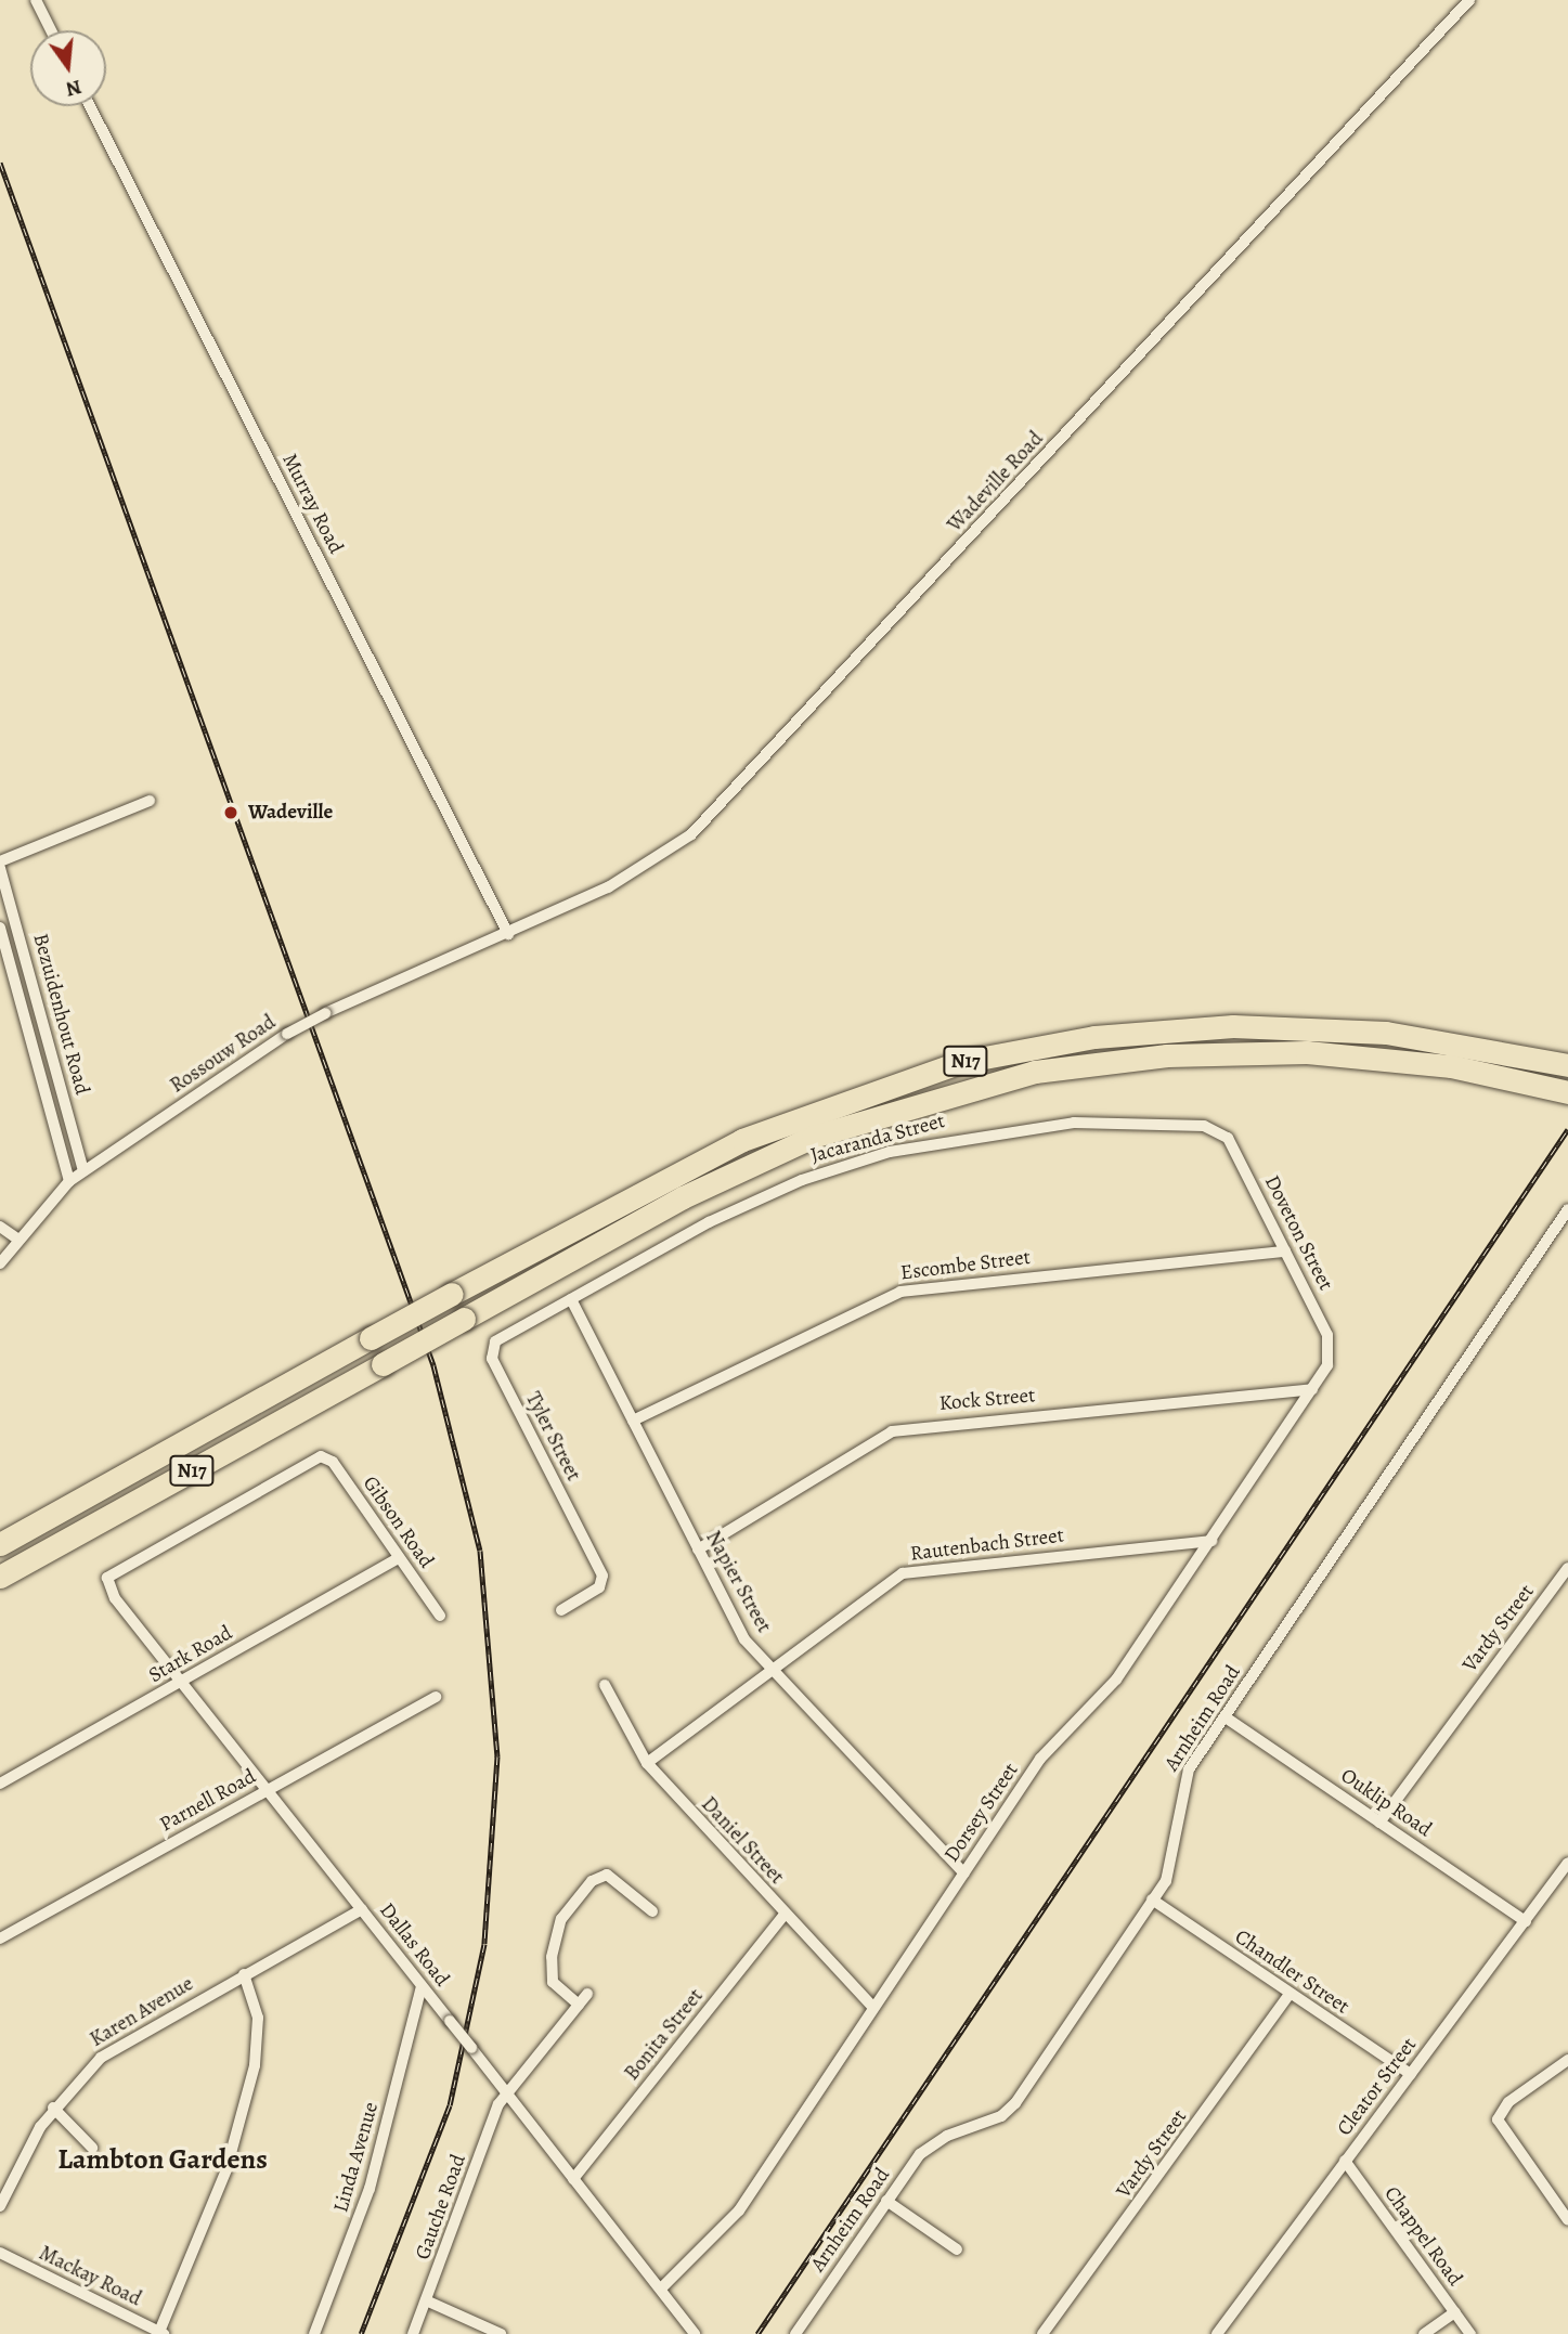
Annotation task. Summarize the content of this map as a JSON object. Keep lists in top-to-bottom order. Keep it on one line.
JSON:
{"streets":{"highway":["N17"],"street":["Wadeville Road","Murray Road","Bezuidenhout Road","Rossouw Road","Jacaranda Street","Doveton Street","Escombe Street","Kock Street","Tyler Street","Gibson Road","Rautenbach Street","Napier Street","Vardy Street","Stark Road","Arnheim Road","Parnell Road","Ouklip Road","Dorsey Street","Daniel Street","Dallas Road","Chandler Street","Karen Avenue","Bonita Street","Cleator Street","Linda Avenue","Gauche Road","Chappel Road","Mackay Road"]},"crossings":[["Wadeville Road","Murray Road"],["Wadeville Road","Rossouw Road"],["Murray Road","Rossouw Road"],["Bezuidenhout Road","Rossouw Road"],["Jacaranda Street","Doveton Street"],["Jacaranda Street","Tyler Street"],["Jacaranda Street","Napier Street"],["Doveton Street","Escombe Street"],["Doveton Street","Dorsey Street"],["Escombe Street","Napier Street"],["Kock Street","Napier Street"],["Kock Street","Dorsey Street"],["Tyler Street","Napier Street"],["Gibson Road","Stark Road"],["Gibson Road","Dallas Road"],["Rautenbach Street","Napier Street"],["Rautenbach Street","Dorsey Street"],["Rautenbach Street","Daniel Street"],["Napier Street","Dorsey Street"],["Vardy Street","Ouklip Road"],["Vardy Street","Chandler Street"],["Stark Road","Dallas Road"],["Arnheim Road","Ouklip Road"],["Arnheim Road","Chandler Street"],["Parnell Road","Dallas Road"],["Ouklip Road","Cleator Street"],["Dorsey Street","Daniel Street"],["Dorsey Street","Dallas Road"],["Daniel Street","Bonita Street"],["Dallas Road","Karen Avenue"],["Dallas Road","Bonita Street"],["Dallas Road","Linda Avenue"],["Dallas Road","Gauche Road"],["Chandler Street","Cleator Street"],["Cleator Street","Chappel Road"]],"districts":["Lambton Gardens"],"places":["Wadeville"],"north":"bottom"}
